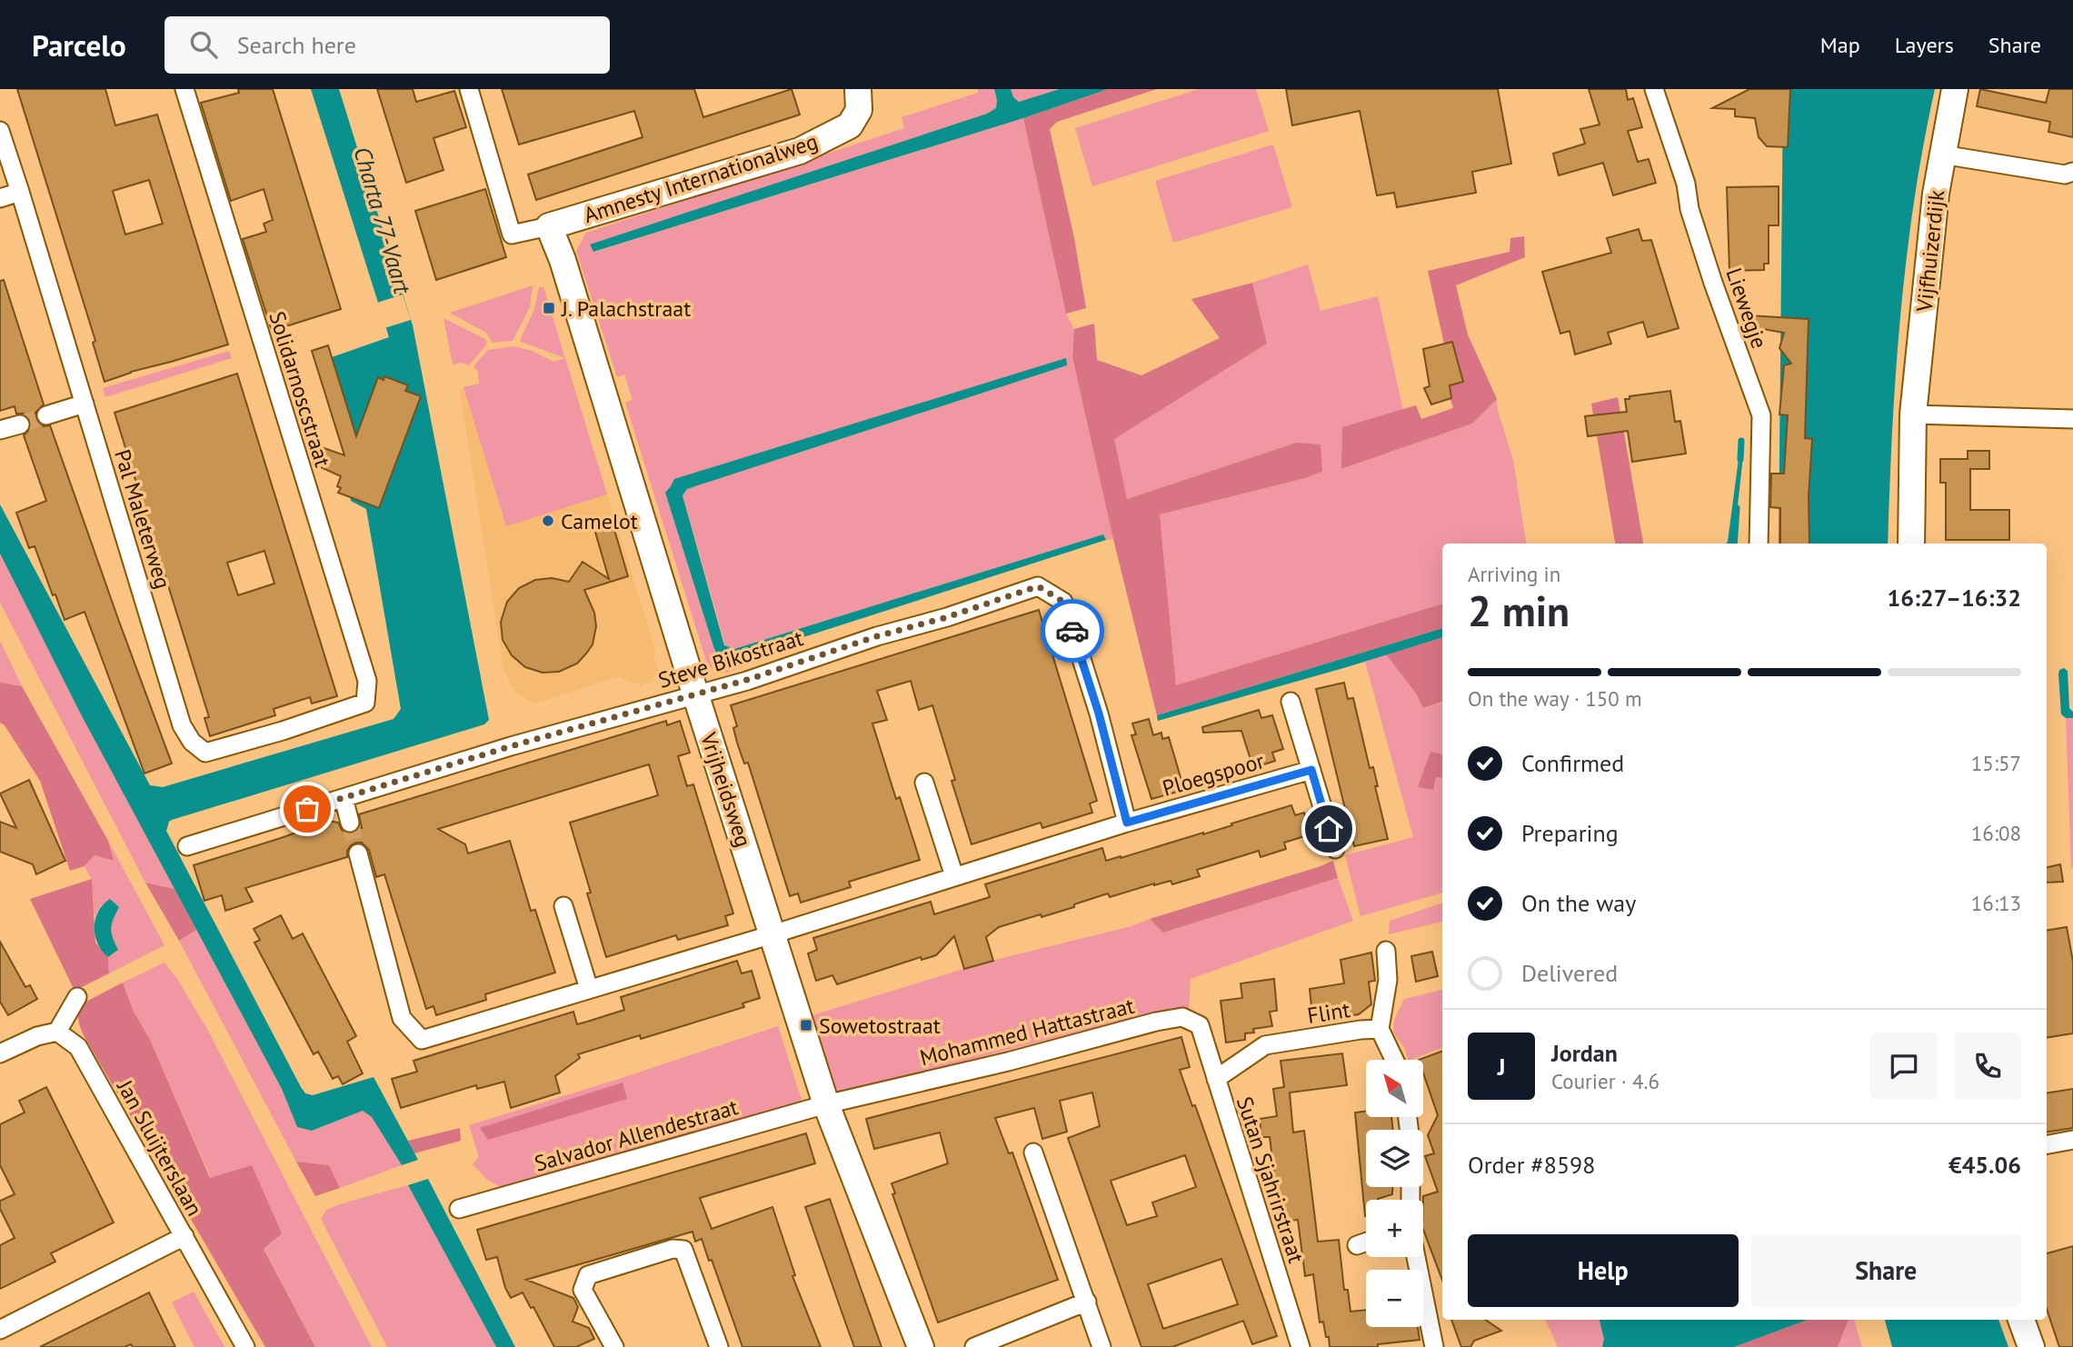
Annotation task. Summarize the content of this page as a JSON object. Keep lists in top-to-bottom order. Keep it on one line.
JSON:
{"streets":{"street":["Amnesty Internationalweg","Vijfhuizerdijk","Liewegje","Solidarnoscstraat","Pal Maleterweg","Steve Bikostraat","Ploegspoor","Vrijheidsweg","Flint","Mohammed Hattastraat","Salvador Allendestraat","Jan Sluijterslaan","Sutan Sjahrirstraat"]},"crossings":[["Amnesty Internationalweg","Vrijheidsweg"],["Solidarnoscstraat","Pal Maleterweg"],["Steve Bikostraat","Ploegspoor"],["Steve Bikostraat","Vrijheidsweg"],["Vrijheidsweg","Mohammed Hattastraat"],["Vrijheidsweg","Salvador Allendestraat"],["Flint","Sutan Sjahrirstraat"],["Mohammed Hattastraat","Salvador Allendestraat"],["Mohammed Hattastraat","Sutan Sjahrirstraat"]],"water":["Charta 77-Vaart"],"places":{"transit":["J. Palachstraat","Sowetostraat"],"other":["Camelot"]},"north":"top left","page":{"header":"Parcelo","search":"Search here","nav":["Map","Layers","Share"],"heading":["2 min","Arriving in","16:27–16:32"],"panel":["Jordan","Courier · 4.6","Order #8598","€45.06"],"bar":"On the way · 150 m","list":[["Confirmed","15:57"],["Preparing","16:08"],["On the way","16:13"],"Delivered"],"round":"J","map_buttons":["+","−"],"buttons":["Help","Share"]}}
